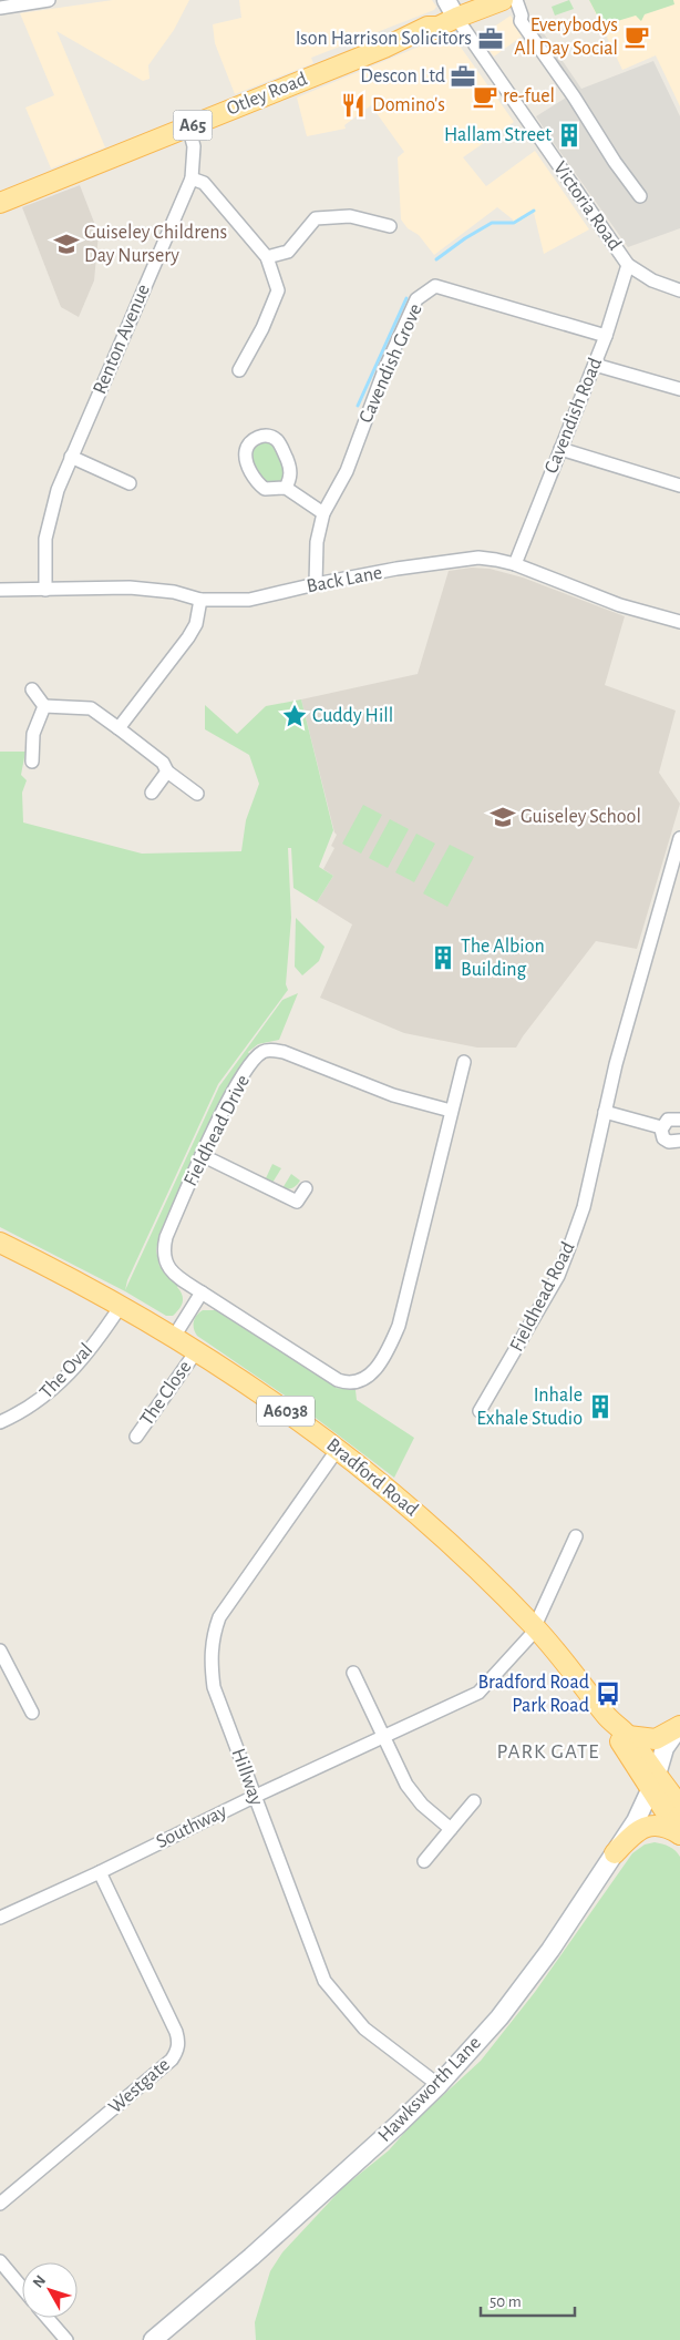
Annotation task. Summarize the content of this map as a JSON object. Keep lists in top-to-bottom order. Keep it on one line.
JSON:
{"streets":{"main road":["Otley Road","A65","A6038","Bradford Road"],"street":["Victoria Road","Renton Avenue","Cavendish Grove","Cavendish Road","Back Lane","Fieldhead Drive","Fieldhead Road","The Oval","The Close","Hillway","Southway","Westgate","Hawksworth Lane"]},"crossings":[["Otley Road","Victoria Road"],["Otley Road","Renton Avenue"],["Victoria Road","Cavendish Road"],["Renton Avenue","Back Lane"],["Cavendish Grove","Cavendish Road"],["Cavendish Grove","Back Lane"],["Cavendish Road","Back Lane"],["The Oval","Bradford Road"],["The Close","Bradford Road"],["A6038","Bradford Road"],["A6038","Hawksworth Lane"],["Bradford Road","Hillway"],["Bradford Road","Southway"],["Bradford Road","Hawksworth Lane"],["Hillway","Southway"],["Hillway","Hawksworth Lane"],["Southway","Westgate"]],"districts":["PARK GATE"],"places":{"cafe":["Everybodys All Day Social","re-fuel"],"office":["Ison Harrison Solicitors","Descon Ltd"],"restaurant":["Domino's"],"building":["Hallam Street","The Albion Building","Inhale Exhale Studio"],"school or university":["Guiseley Childrens Day Nursery","Guiseley School"],"place":["Cuddy Hill"],"bus stop":["Bradford Road Park Road"]},"scale_bar":"50 m","north":"top left"}
